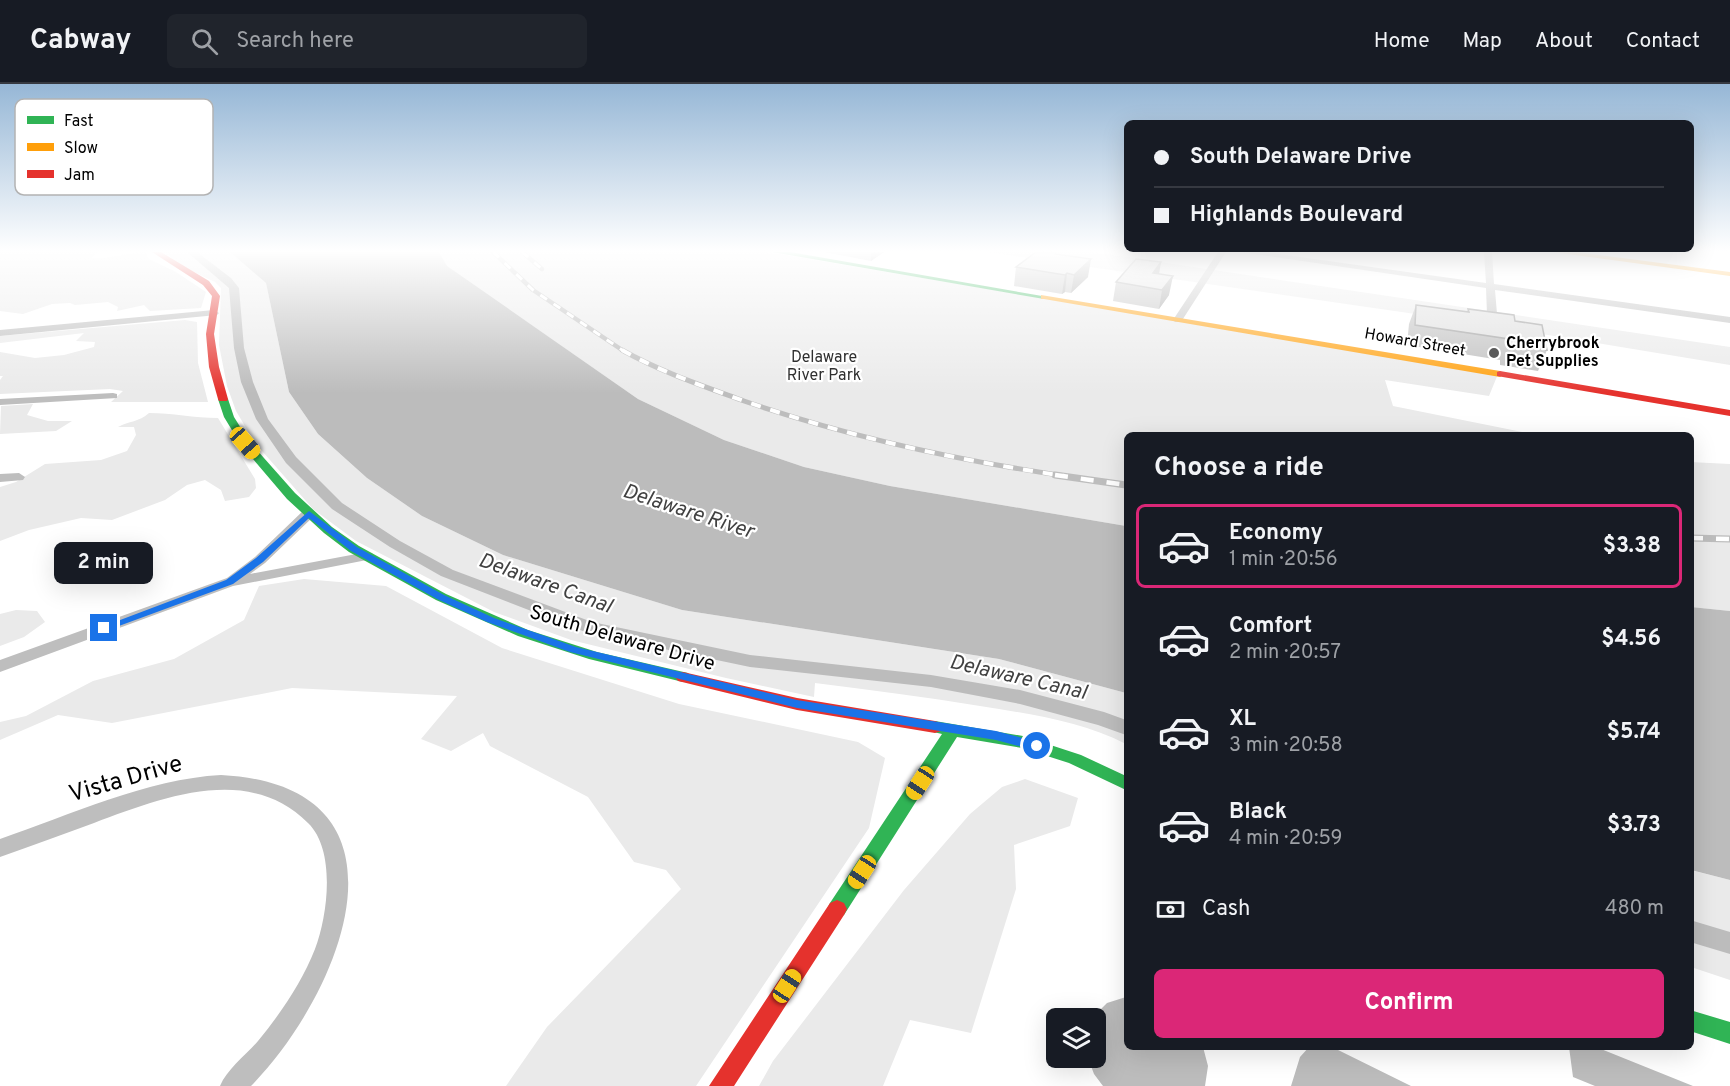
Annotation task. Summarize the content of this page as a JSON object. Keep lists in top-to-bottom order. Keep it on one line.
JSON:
{"streets":{"main road":["Howard Street","South Delaware Drive"],"street":["Vista Drive"]},"water":["Delaware River","Delaware Canal"],"parks":["Delaware River Park"],"places":["Cherrybrook Pet Supplies"],"legend":["Fast","Slow","Jam"],"page":{"header":"Cabway","search":"Search here","nav":["Home","Map","About","Contact"],"banner":["South Delaware Drive","Highlands Boulevard"],"heading":"Choose a ride","list":[{"name":"Economy","note":"1 min · 20:56","value":"$3.38"},{"name":"Comfort","note":"2 min · 20:57","value":"$4.56"},{"name":"XL","note":"3 min · 20:58","value":"$5.74"},{"name":"Black","note":"4 min · 20:59","value":"$3.73"}],"bubble":"2 min","pay":["Cash","480 m"],"buttons":"Confirm"}}
